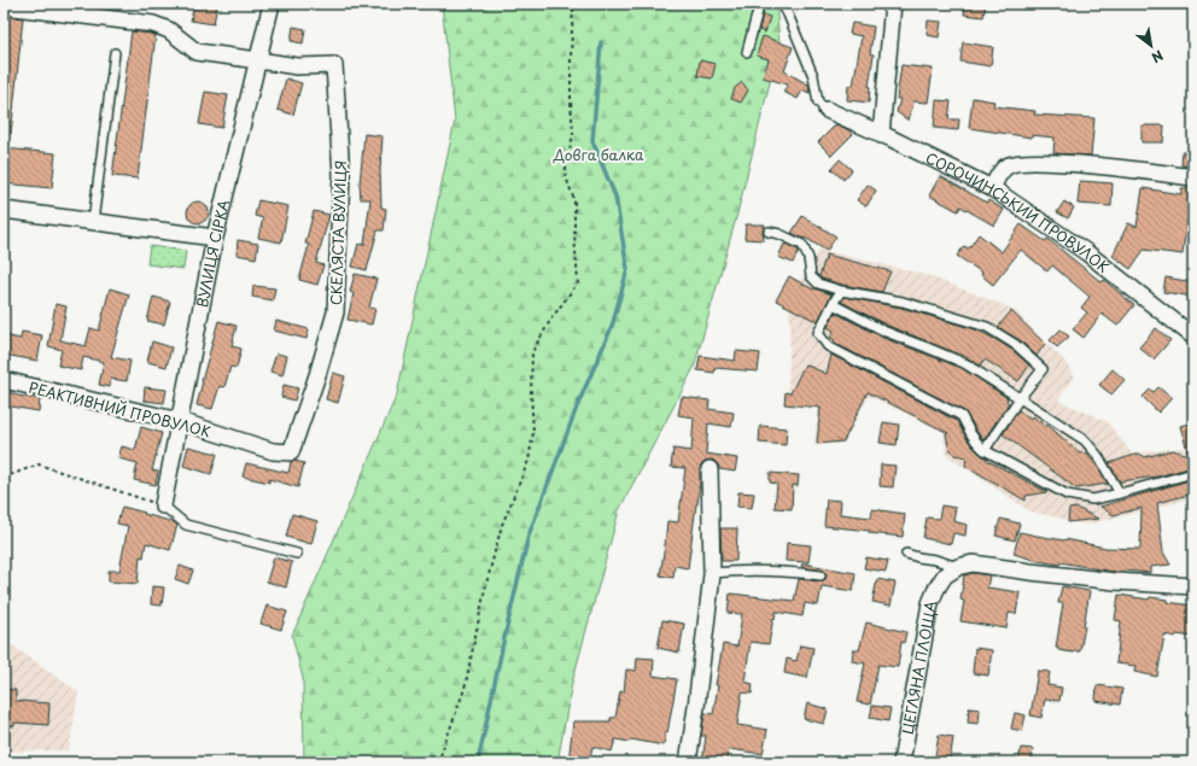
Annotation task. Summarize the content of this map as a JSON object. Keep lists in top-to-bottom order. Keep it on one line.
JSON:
{"streets":{"street":["СОРОЧИНСЬКИЙ ПРОВУЛОК","СКЕЛЯСТА ВУЛИЦЯ","ВУЛИЦЯ СІРКА","РЕАКТИВНИЙ ПРОВУЛОК","ЦЕГЛЯНА ПЛОЩА"]},"crossings":[["СКЕЛЯСТА ВУЛИЦЯ","ВУЛИЦЯ СІРКА"],["СКЕЛЯСТА ВУЛИЦЯ","РЕАКТИВНИЙ ПРОВУЛОК"],["ВУЛИЦЯ СІРКА","РЕАКТИВНИЙ ПРОВУЛОК"]],"parks":["Довга балка"],"north":"bottom right"}
